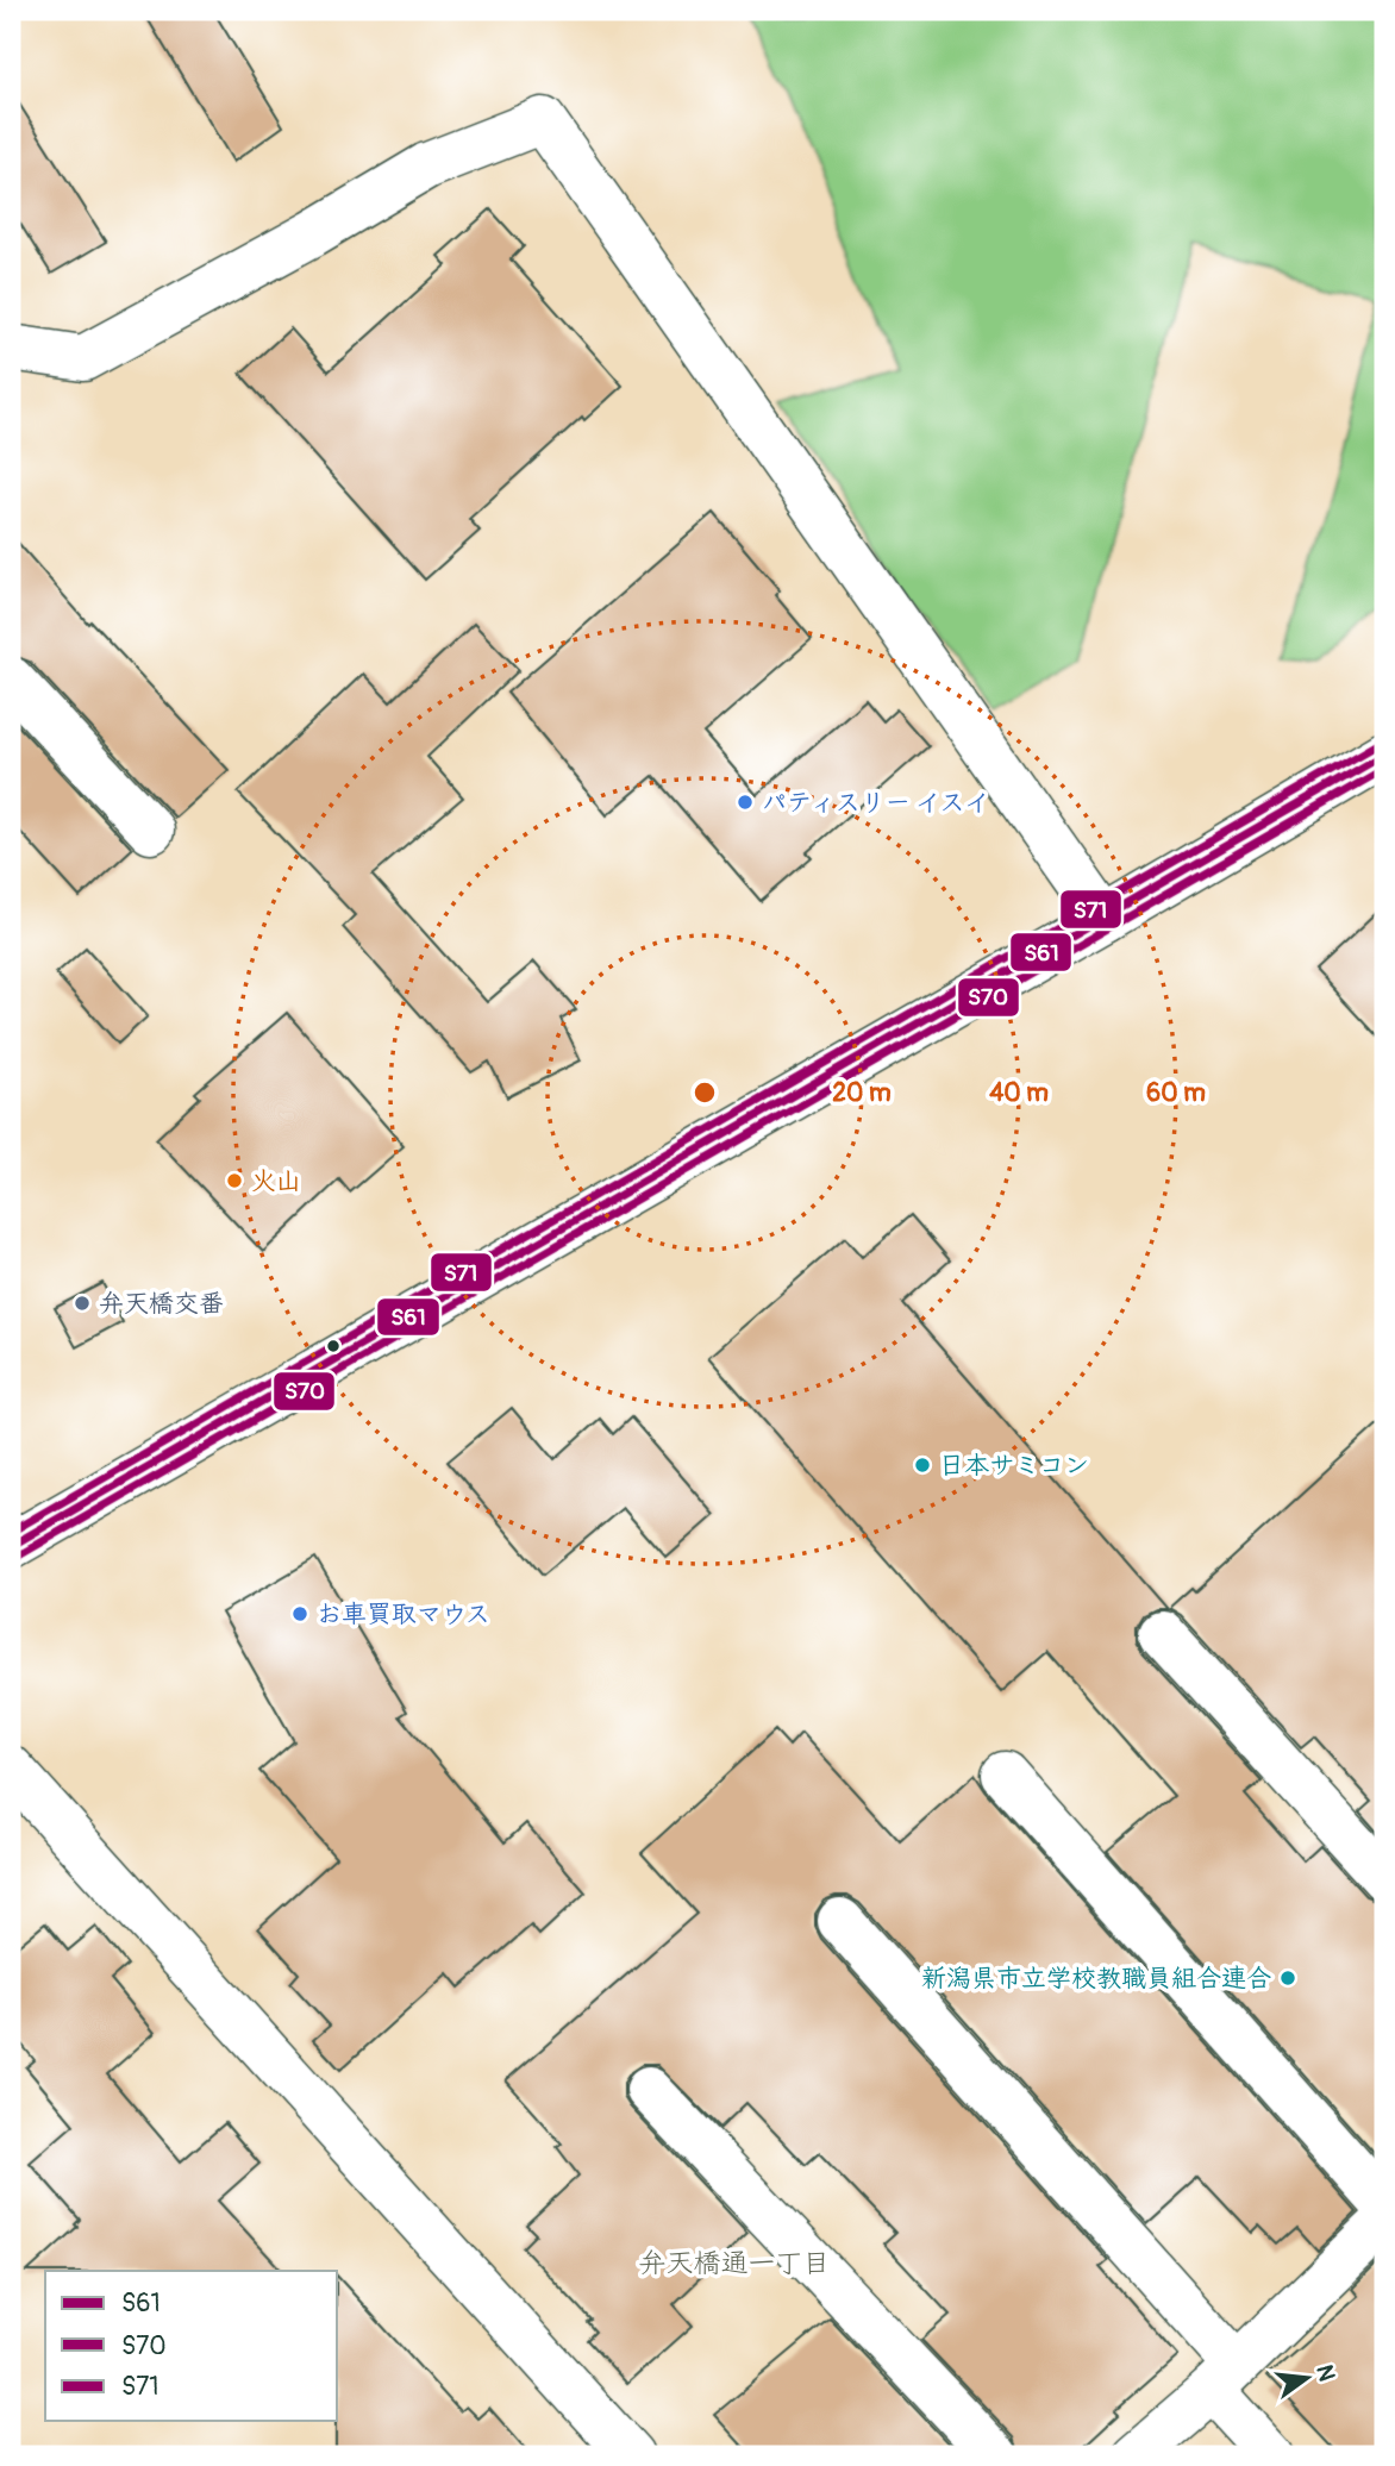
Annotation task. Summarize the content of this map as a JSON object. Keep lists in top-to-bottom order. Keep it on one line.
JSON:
{"districts":["弁天橋通一丁目"],"places":["パティスリー イスイ","火山","弁天橋交番","日本サミコン","お車買取マウス","新潟県市立学校教職員組合連合"],"lines":["transit line S71","transit line S61","transit line S70"],"legend":["S61","S70","S71"],"north":"right","rings":["20 m","40 m","60 m"]}
